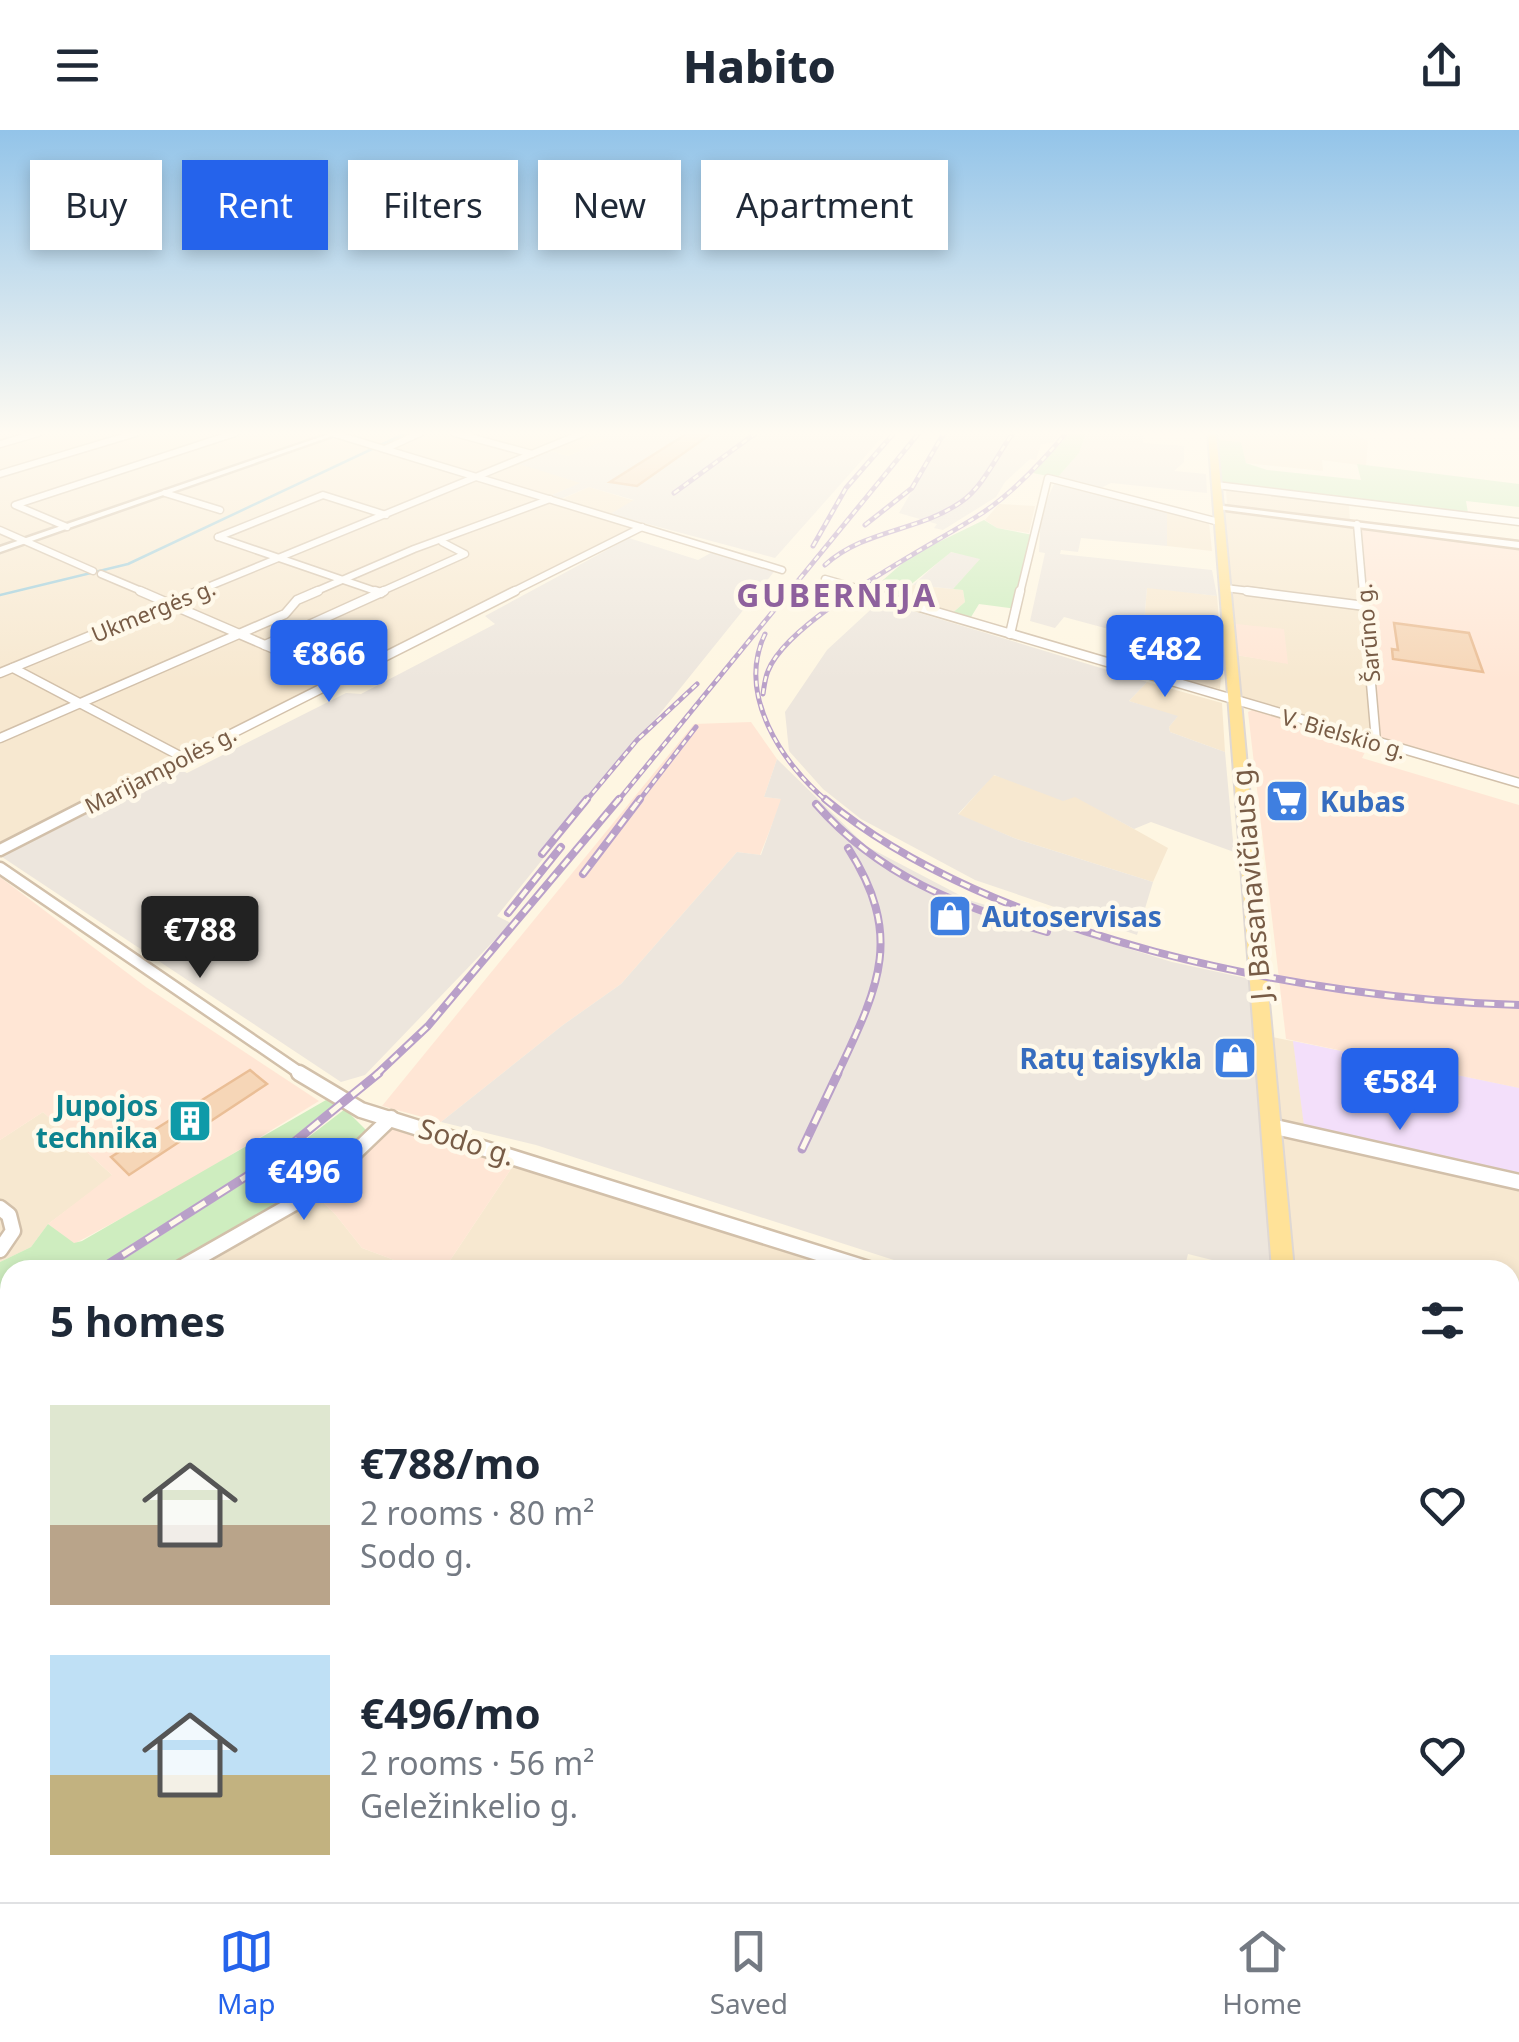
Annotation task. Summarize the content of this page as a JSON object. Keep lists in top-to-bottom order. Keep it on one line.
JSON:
{"streets":{"main road":["J. Basanavičiaus g."],"street":["Ukmergės g.","Šarūno g.","V. Bielskio g.","Marijampolės g.","Sodo g."]},"crossings":[["Šarūno g.","V. Bielskio g."],["V. Bielskio g.","J. Basanavičiaus g."]],"districts":["GUBERNIJA"],"places":{"supermarket":["Kubas"],"shop":["Autoservisas","Ratų taisykla"],"building":["Jupojos technika"]},"page":{"header":"Habito","chip":["Buy","Rent","Filters","New","Apartment"],"price":["€482","€866","€788","€584","€496"],"heading":"5 homes","list":[{"name":"€788/mo","note":"2 rooms · 80 m² · Sodo g."},{"name":"€496/mo","note":"2 rooms · 56 m² · Geležinkelio g."}],"tabs":["Map","Saved","Home"]}}
